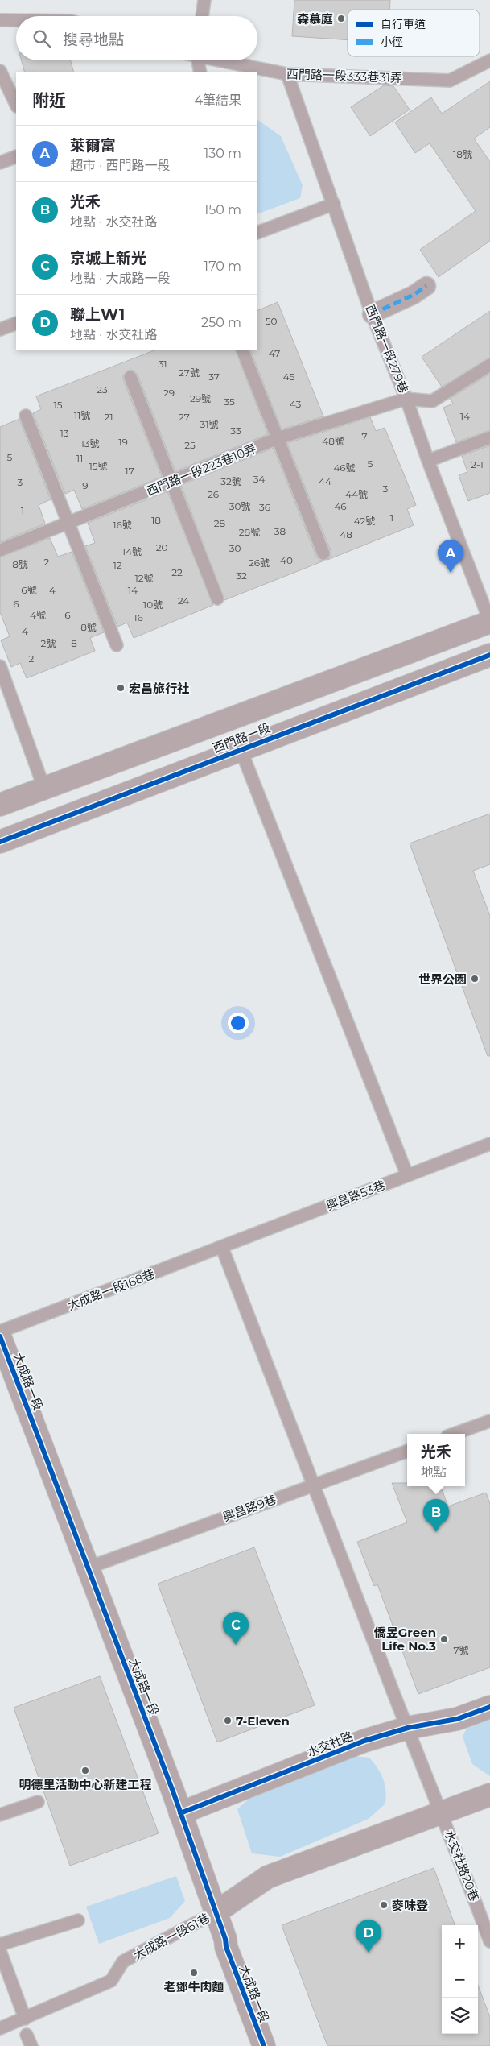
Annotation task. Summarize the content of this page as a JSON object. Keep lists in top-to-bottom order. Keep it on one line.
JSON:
{"streets":{"street":["西門路一段","大成路一段","水交社路"],"lane":["西門路一段333巷31弄","西門路一段279巷","西門路一段223巷10弄","興昌路53巷","大成路一段168巷","興昌路9巷","水交社路20巷","大成路一段61巷"]},"crossings":[["西門路一段333巷31弄","西門路一段279巷"],["西門路一段279巷","西門路一段223巷10弄"],["西門路一段279巷","西門路一段"],["興昌路53巷","大成路一段168巷"],["興昌路53巷","水交社路20巷"],["大成路一段168巷","水交社路20巷"],["大成路一段","興昌路9巷"],["大成路一段","水交社路"],["大成路一段","大成路一段61巷"],["興昌路9巷","水交社路20巷"],["水交社路","水交社路20巷"]],"places":["森慕庭","宏昌旅行社","世界公園","僑昱Green Life No.3","7-Eleven","明德里活動中心新建工程","麥味登","老鄧牛肉麵"],"house_numbers":["18號","50","47","31","27號","37","45","23","29","29號","35","43","15","11號","14","21","27","31號","33","13","7","48號","19","13號","25","5","11","5","2-1","15號","46號","17","34","32號","44","3","9","3","26","44號","30號","46","36","1","1","18","42號","28","16號","38","28號","48","20","30","14號","40","2","26號","8號","12","22","32","12號","6號","4","14","24","6","10號","4號","6","16","8號","4","2號","8","2","7號"],"legend":["自行車道","小徑"],"page":{"search":"搜尋地點","heading":["附近","4筆結果"],"list":[{"mark":"A","name":"萊爾富","note":"超市 · 西門路一段","value":"130 m"},{"mark":"B","name":"光禾","note":"地點 · 水交社路","value":"150 m"},{"mark":"C","name":"京城上新光","note":"地點 · 大成路一段","value":"170 m"},{"mark":"D","name":"聯上W1","note":"地點 · 水交社路","value":"250 m"}],"pins":["A","B","C","D"],"popup":["光禾","地點"],"map_buttons":["+","−"]}}
